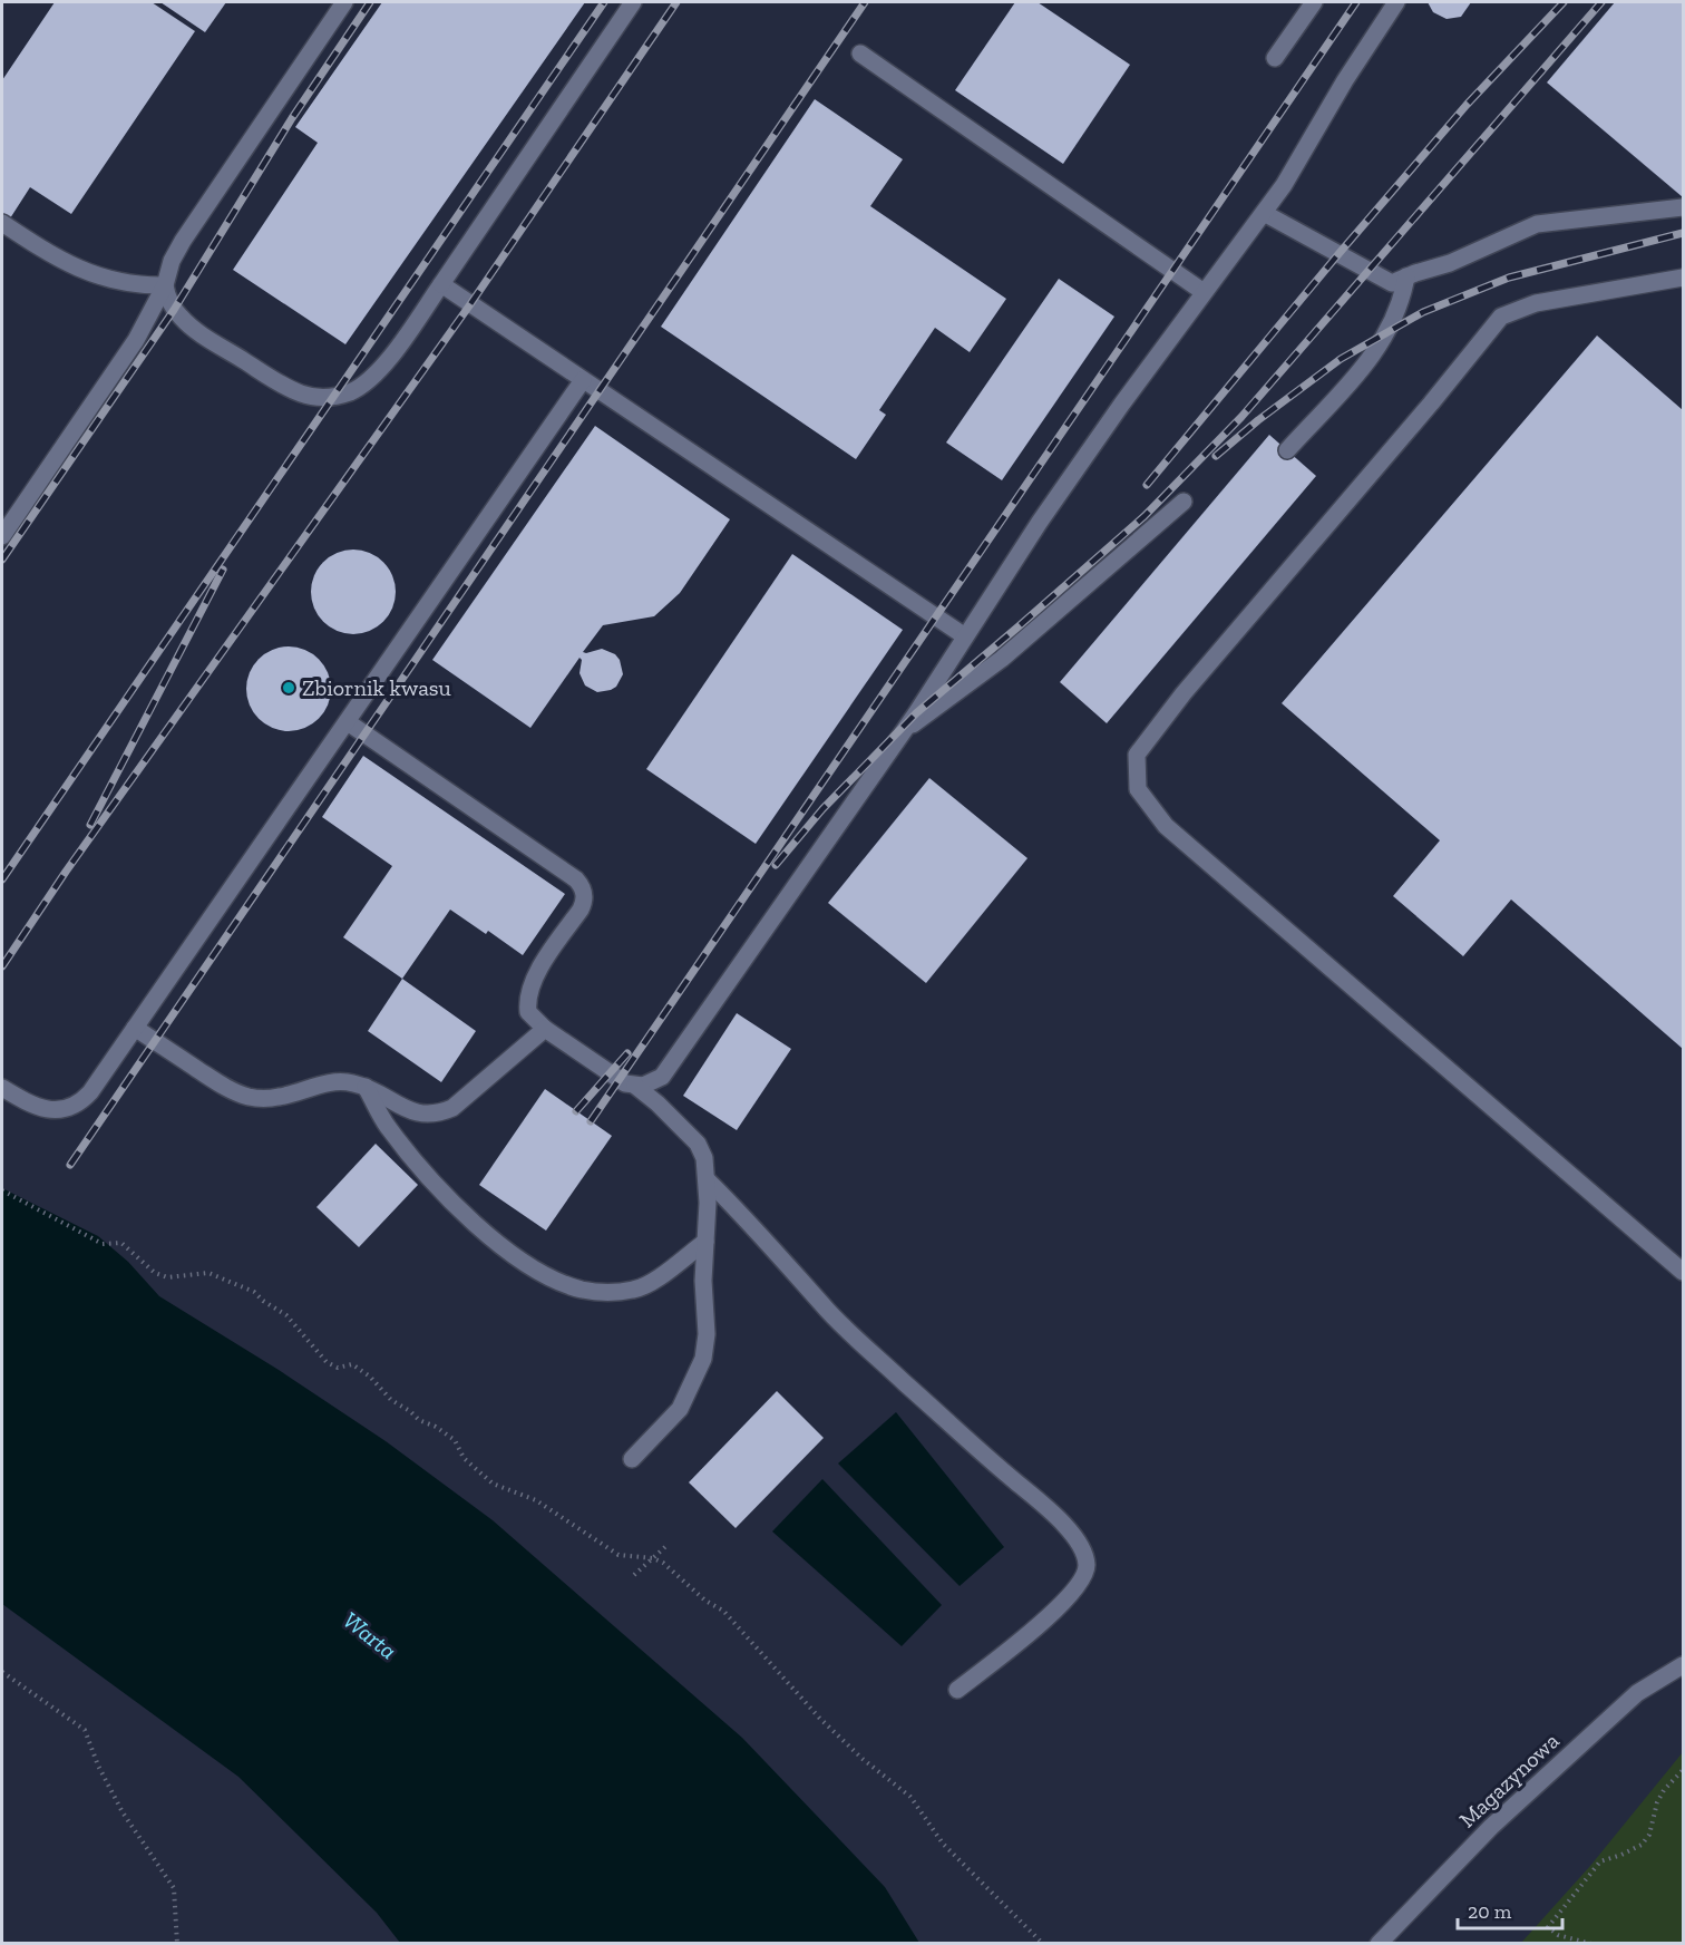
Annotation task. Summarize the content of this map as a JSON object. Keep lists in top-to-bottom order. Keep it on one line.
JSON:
{"streets":{"lane":["Magazynowa"]},"water":["Warta"],"places":["Zbiornik kwasu"],"scale_bar":"20 m"}
